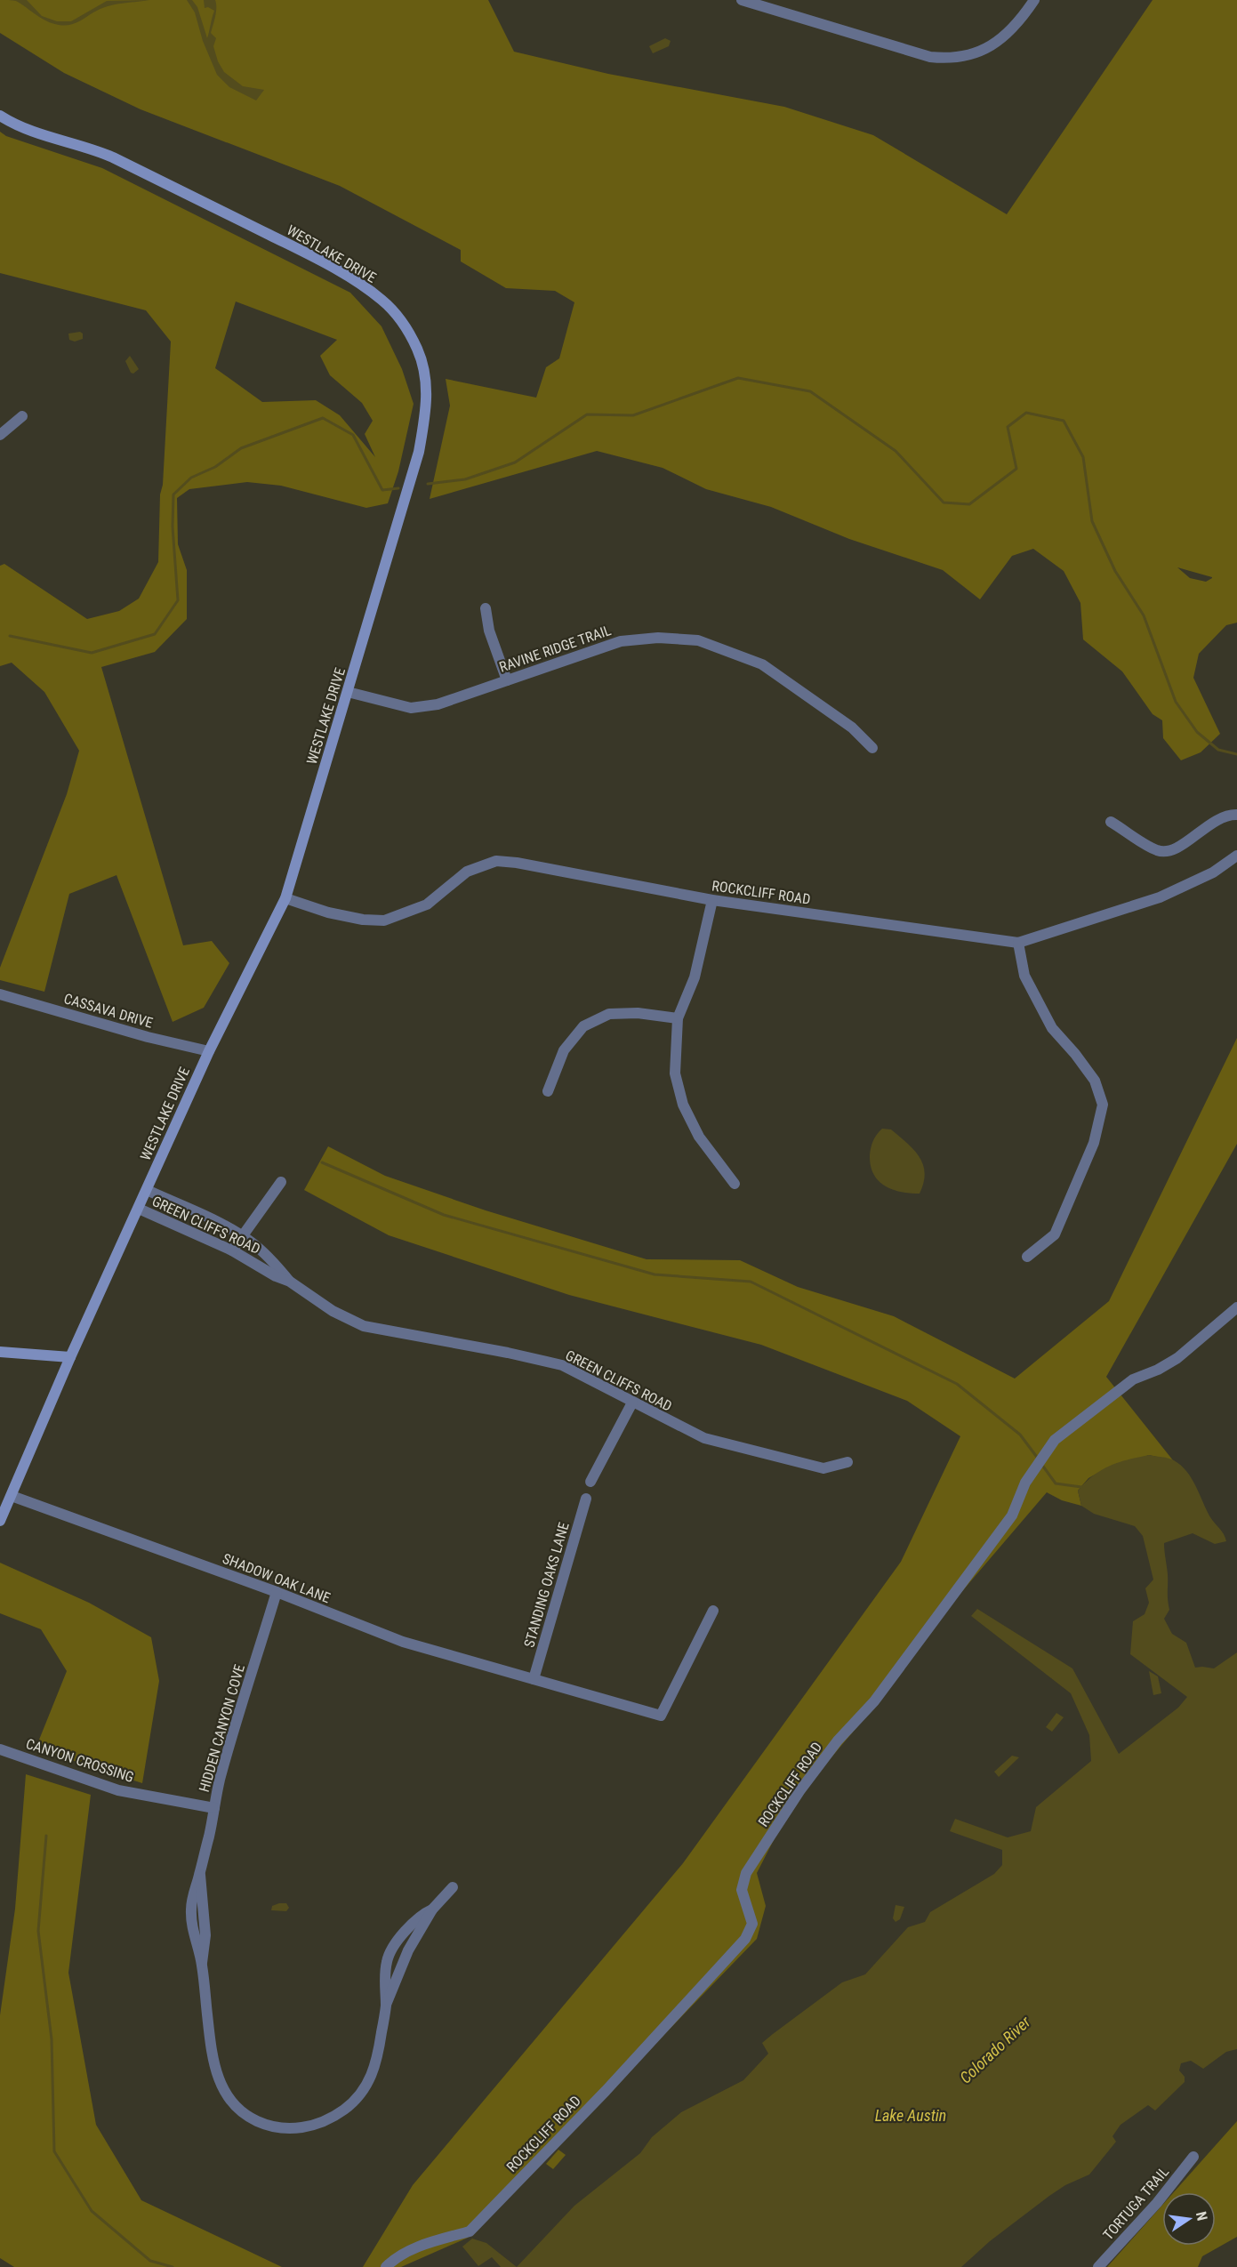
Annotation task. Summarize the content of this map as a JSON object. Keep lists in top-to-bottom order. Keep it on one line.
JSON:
{"streets":{"street":["WESTLAKE DRIVE","RAVINE RIDGE TRAIL","ROCKCLIFF ROAD","CASSAVA DRIVE","GREEN CLIFFS ROAD","SHADOW OAK LANE","STANDING OAKS LANE","HIDDEN CANYON COVE","CANYON CROSSING","TORTUGA TRAIL"]},"crossings":[["WESTLAKE DRIVE","RAVINE RIDGE TRAIL"],["WESTLAKE DRIVE","ROCKCLIFF ROAD"],["WESTLAKE DRIVE","CASSAVA DRIVE"],["WESTLAKE DRIVE","GREEN CLIFFS ROAD"],["WESTLAKE DRIVE","SHADOW OAK LANE"],["SHADOW OAK LANE","STANDING OAKS LANE"],["SHADOW OAK LANE","HIDDEN CANYON COVE"],["HIDDEN CANYON COVE","CANYON CROSSING"]],"water":["Colorado River","Lake Austin"],"north":"right"}
